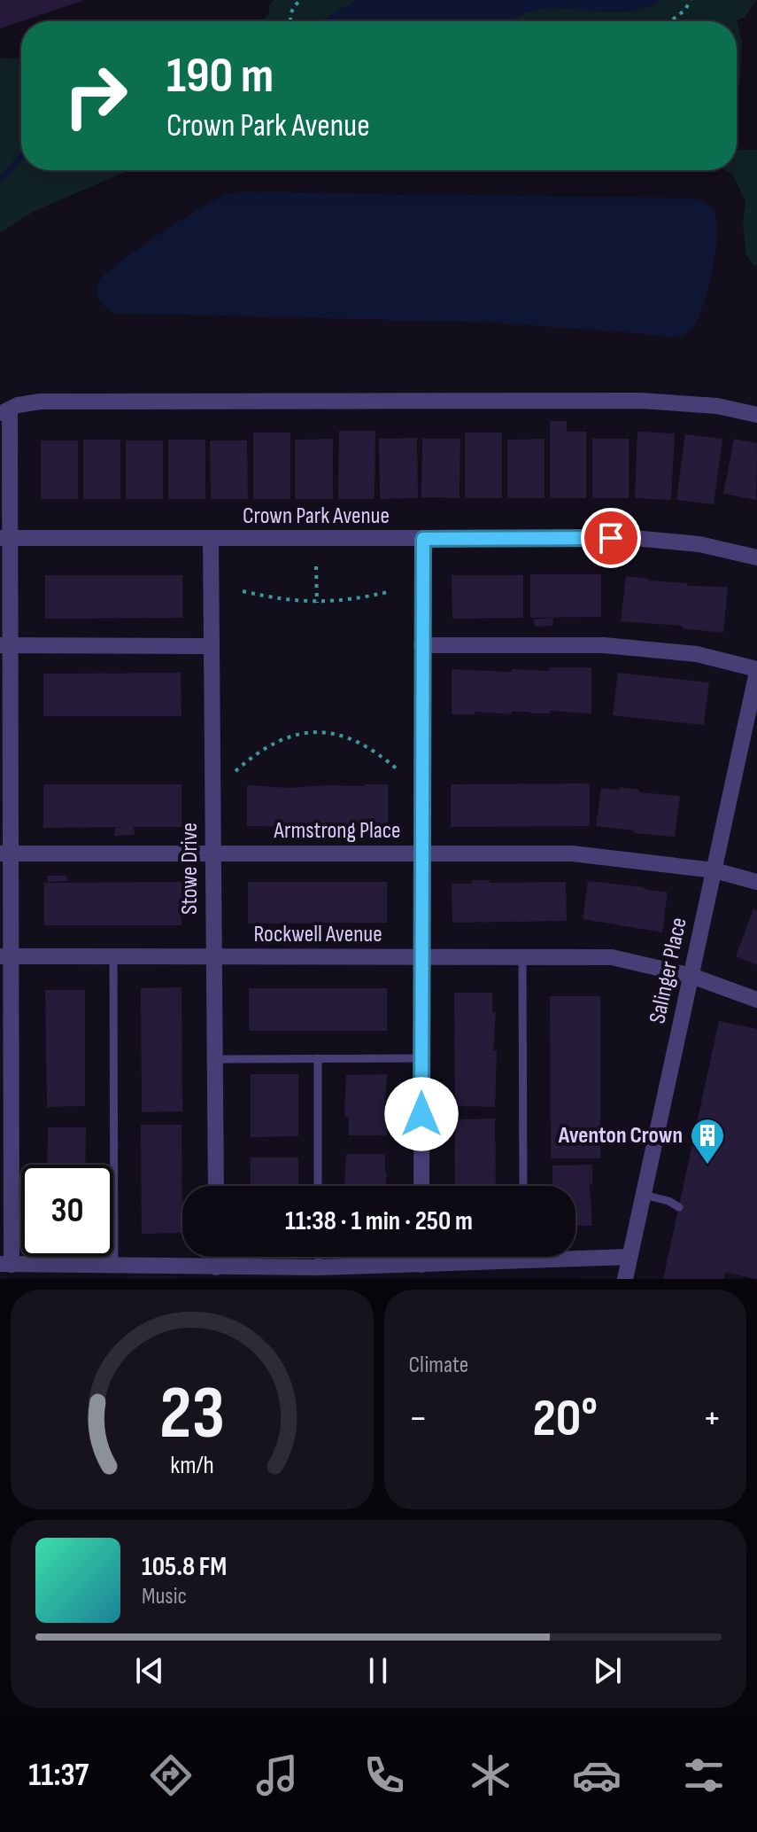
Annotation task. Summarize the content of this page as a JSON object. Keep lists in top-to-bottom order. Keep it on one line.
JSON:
{"streets":{"street":["Crown Park Avenue","Armstrong Place","Stowe Drive","Rockwell Avenue","Salinger Place"]},"crossings":[["Crown Park Avenue","Stowe Drive"],["Armstrong Place","Stowe Drive"],["Armstrong Place","Salinger Place"],["Stowe Drive","Rockwell Avenue"],["Rockwell Avenue","Salinger Place"]],"places":{"building":["Aventon Crown"]},"page":{"turn":["190 m","Crown Park Avenue"],"limit":"30","trip":"11:38 · 1 min · 250 m","tile":"Climate","heat":["−","20°","+"],"song":["105.8 FM","Music"],"tabs":"11:37","gauge":["23","km/h"]}}
